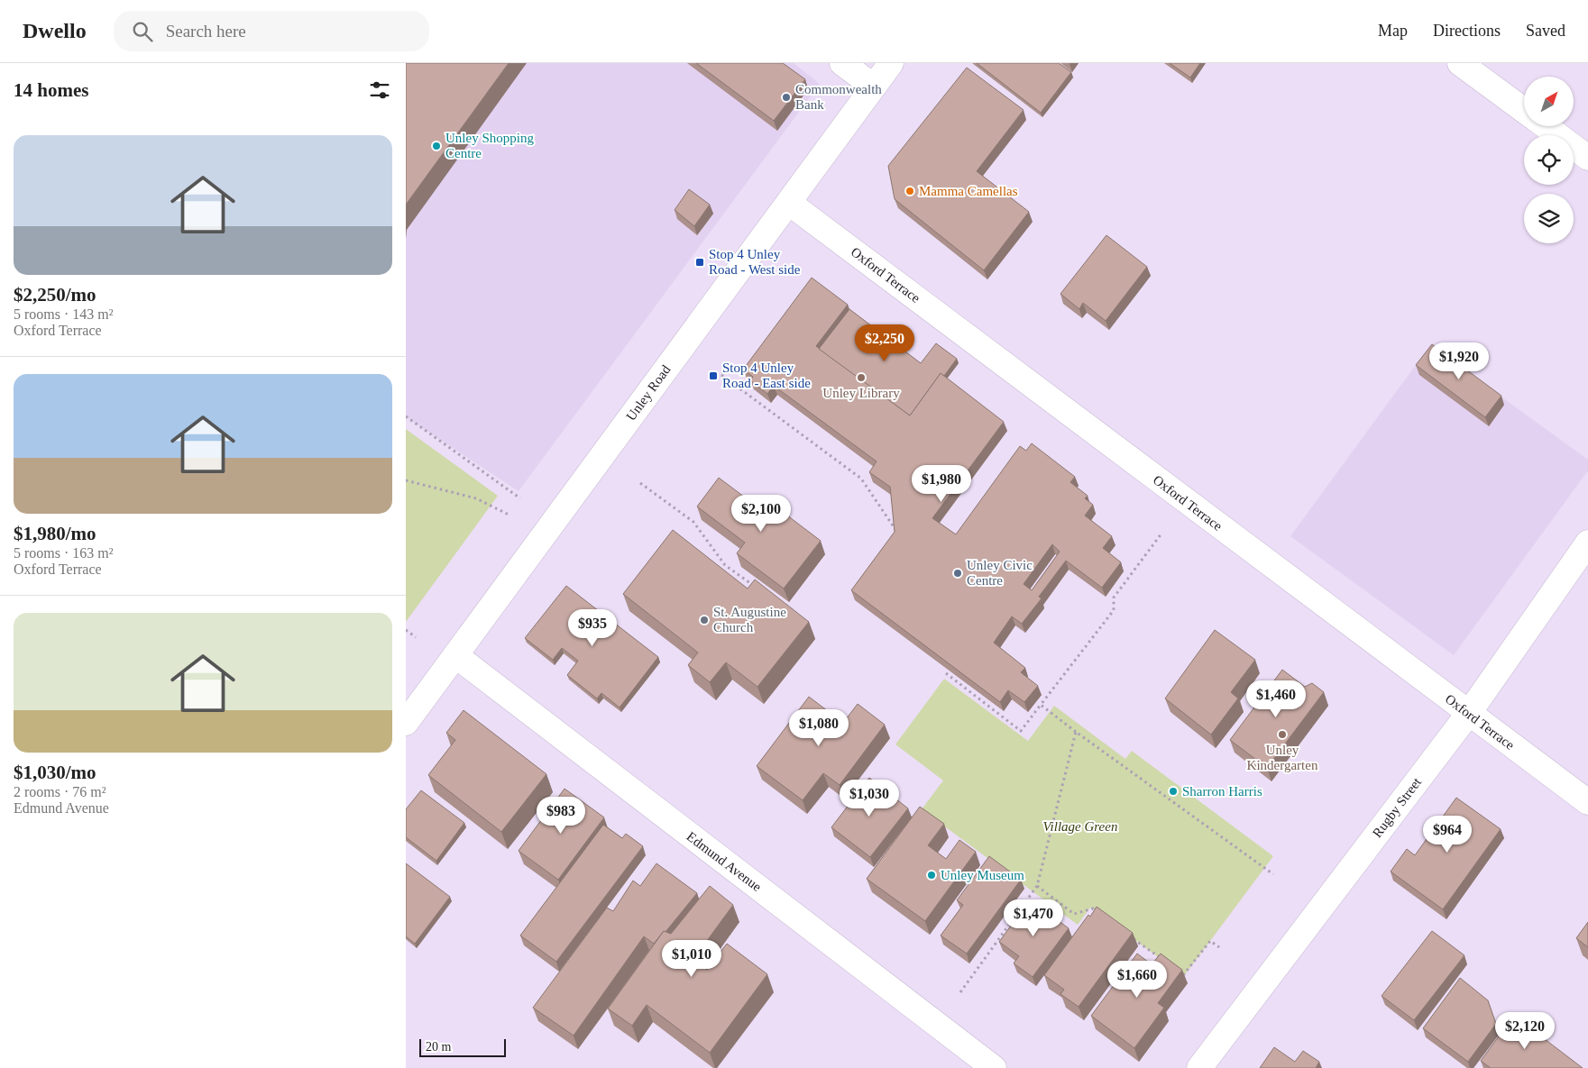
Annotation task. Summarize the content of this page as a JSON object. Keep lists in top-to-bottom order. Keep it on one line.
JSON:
{"streets":{"street":["Oxford Terrace","Unley Road","Rugby Street","Edmund Avenue"]},"crossings":[["Oxford Terrace","Unley Road"],["Oxford Terrace","Rugby Street"],["Unley Road","Edmund Avenue"]],"parks":["Village Green"],"places":{"other":["Commonwealth Bank","Unley Shopping Centre","Mamma Camellas","Unley Library","Unley Civic Centre","St. Augustine Church","Unley Kindergarten","Sharron Harris","Unley Museum"],"transit":["Stop 4 Unley Road - West side","Stop 4 Unley Road - East side"]},"scale_bar":"20 m","north":"top right","page":{"header":"Dwello","search":"Search here","nav":["Map","Directions","Saved"],"heading":"14 homes","list":[{"name":"$2,250/mo","note":"5 rooms · 143 m² · Oxford Terrace"},{"name":"$1,980/mo","note":"5 rooms · 163 m² · Oxford Terrace"},{"name":"$1,030/mo","note":"2 rooms · 76 m² · Edmund Avenue"}],"price":["$2,250","$1,920","$1,980","$2,100","$935","$1,460","$1,080","$1,030","$983","$964","$1,470","$1,010","$1,660","$2,120"],"scale":"20 m"}}
